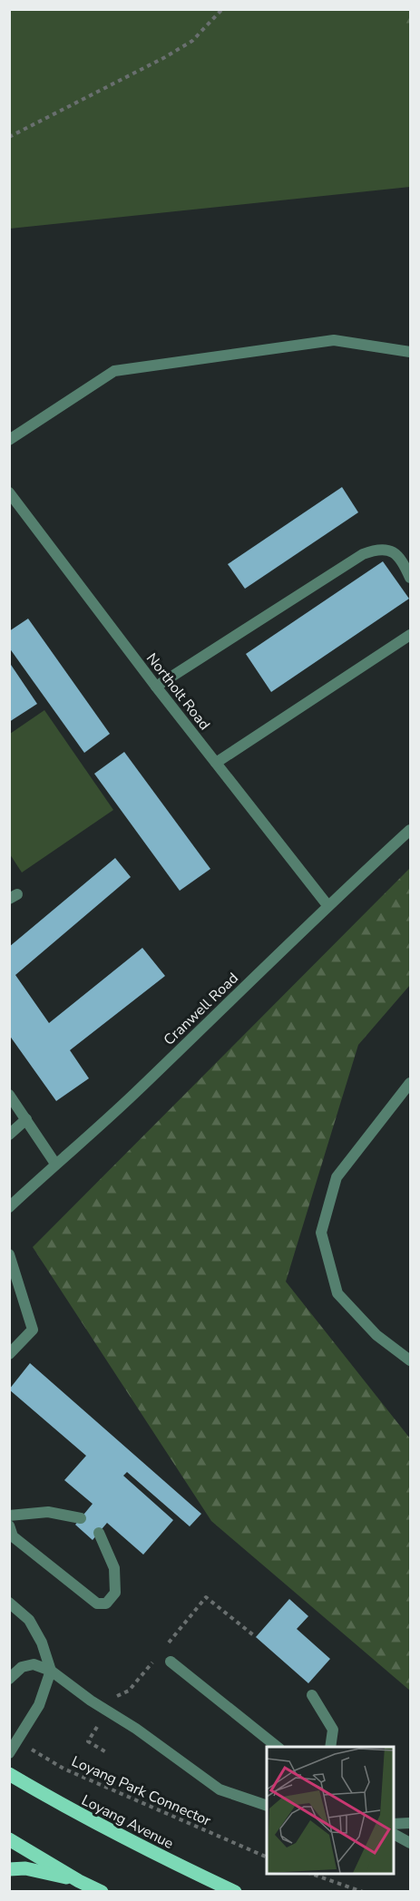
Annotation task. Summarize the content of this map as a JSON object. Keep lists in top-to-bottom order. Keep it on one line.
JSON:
{"streets":{"main road":["Loyang Avenue"],"lane":["Northolt Road","Cranwell Road"],"path":["Loyang Park Connector"]},"crossings":[["Northolt Road","Cranwell Road"]]}
